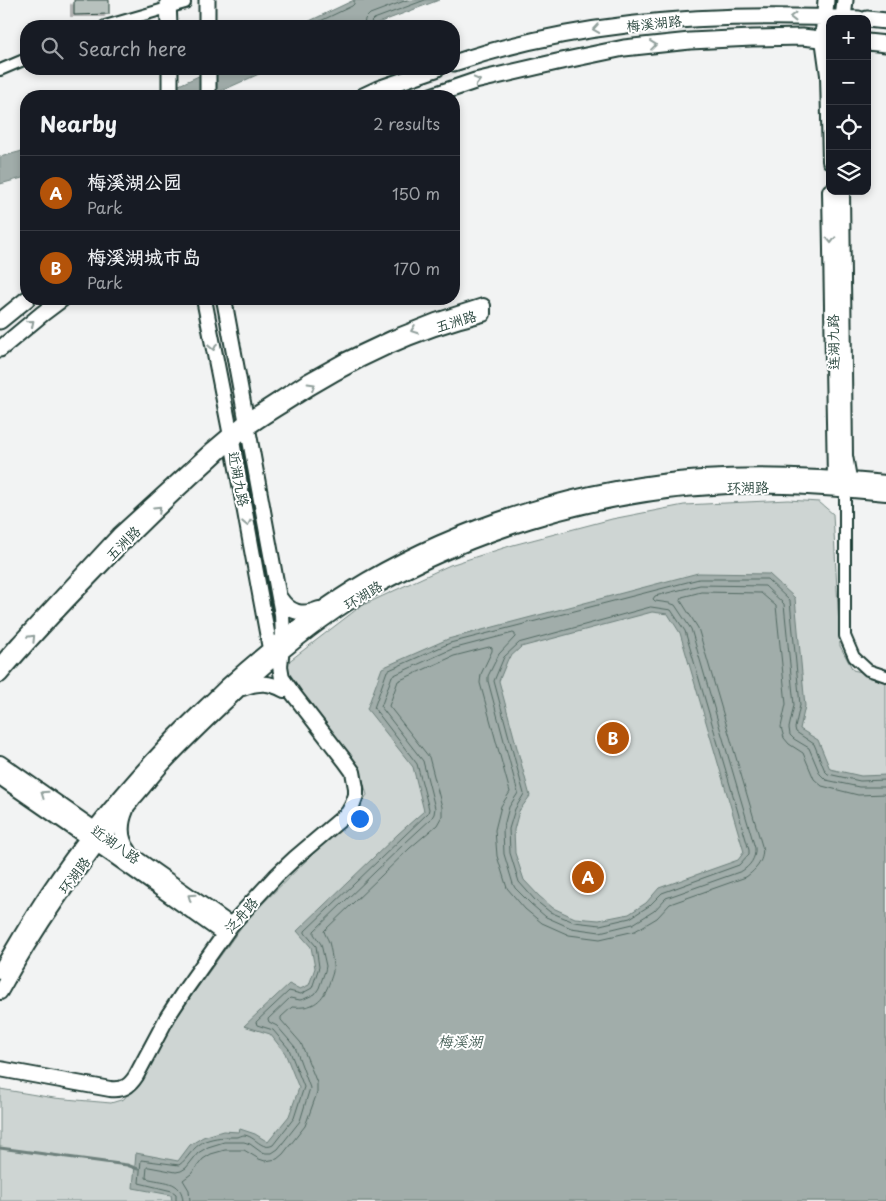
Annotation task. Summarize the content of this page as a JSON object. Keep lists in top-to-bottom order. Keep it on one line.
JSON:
{"streets":{"main road":["梅溪湖路","五洲路","连湖九路","近湖九路","环湖路","近湖八路","泛舟路"]},"crossings":[["五洲路","近湖九路"],["连湖九路","环湖路"],["近湖九路","环湖路"],["环湖路","近湖八路"],["近湖八路","泛舟路"]],"water":["梅溪湖"],"page":{"map_buttons":["+","−"],"search":"Search here","heading":["Nearby","2 results"],"list":[{"mark":"A","name":"梅溪湖公园","note":"Park","value":"150 m"},{"mark":"B","name":"梅溪湖城市岛","note":"Park","value":"170 m"}],"pins":["B","A"]}}
